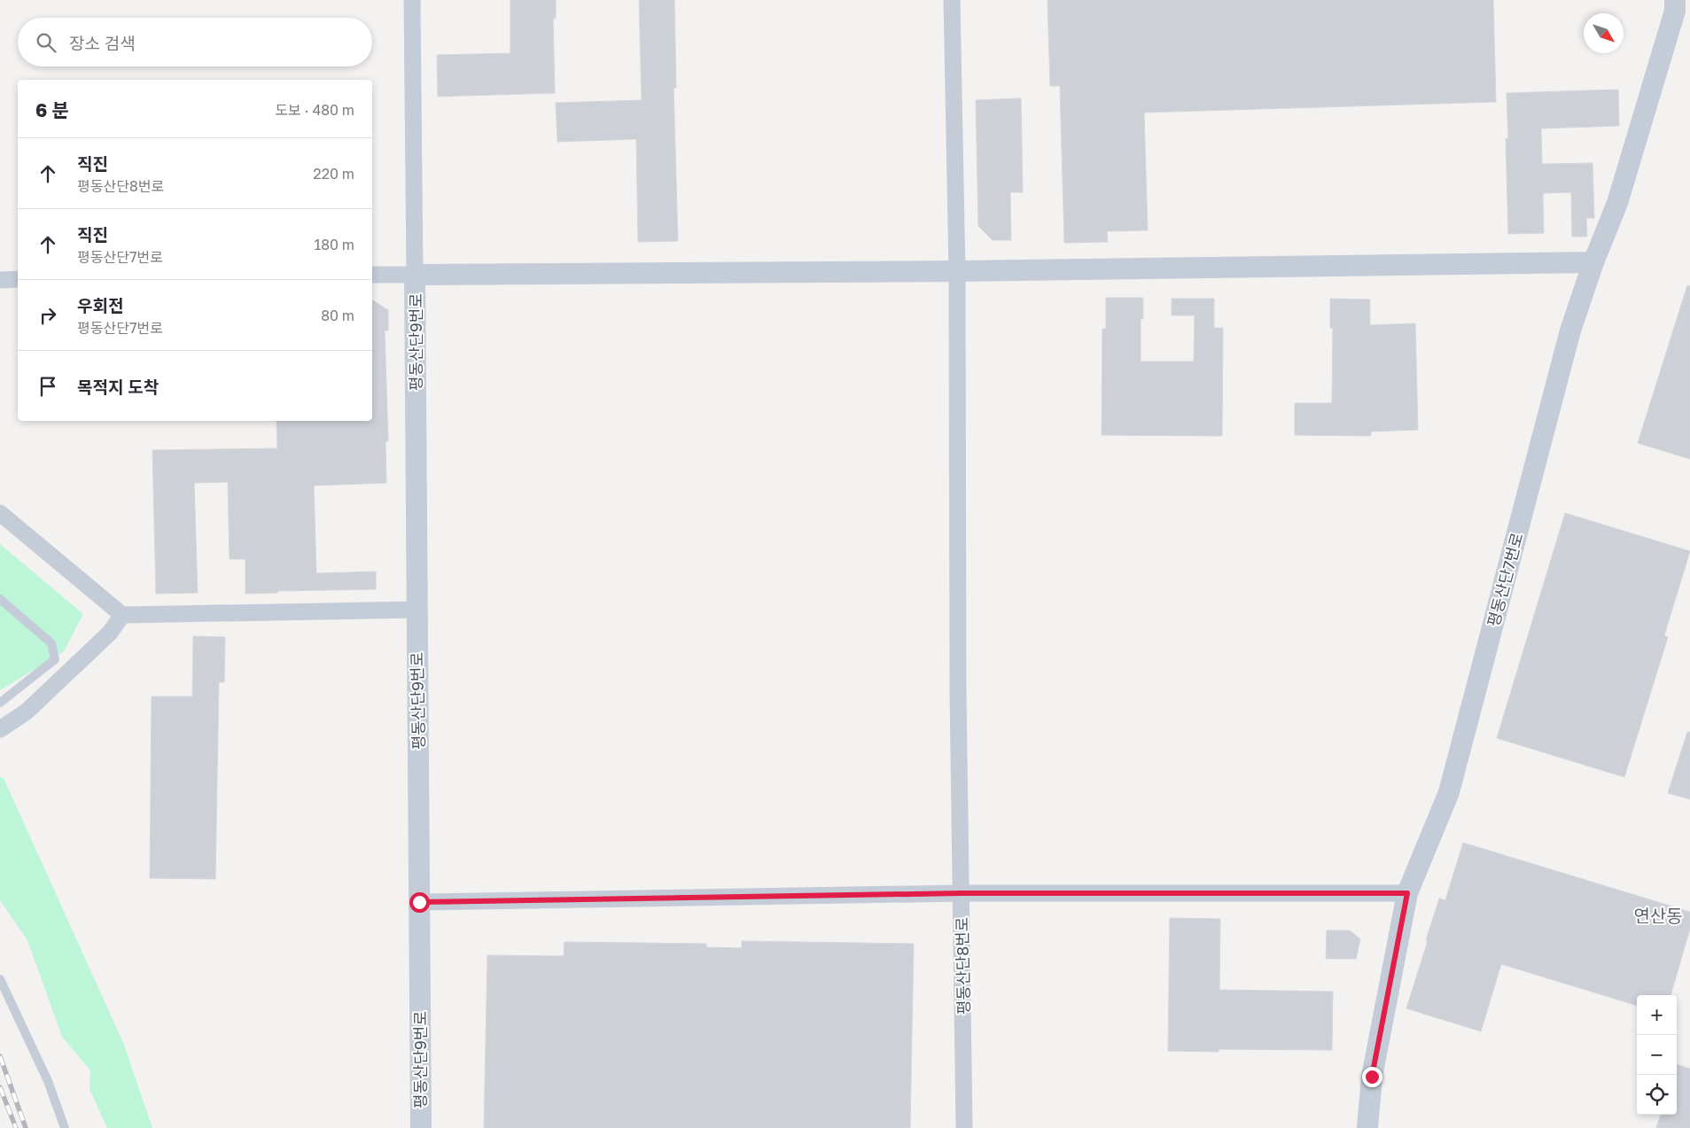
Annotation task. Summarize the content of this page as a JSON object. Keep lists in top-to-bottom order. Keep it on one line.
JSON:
{"streets":{"street":["평동산단9번로","평동산단7번로","평동산단8번로"]},"districts":["연산동"],"north":"bottom right","page":{"search":"장소 검색","heading":["6 분","도보 · 480 m"],"list":[["직진","평동산단8번로","220 m"],["직진","평동산단7번로","180 m"],["우회전","평동산단7번로","80 m"],"목적지 도착"],"map_buttons":["+","−"]}}
